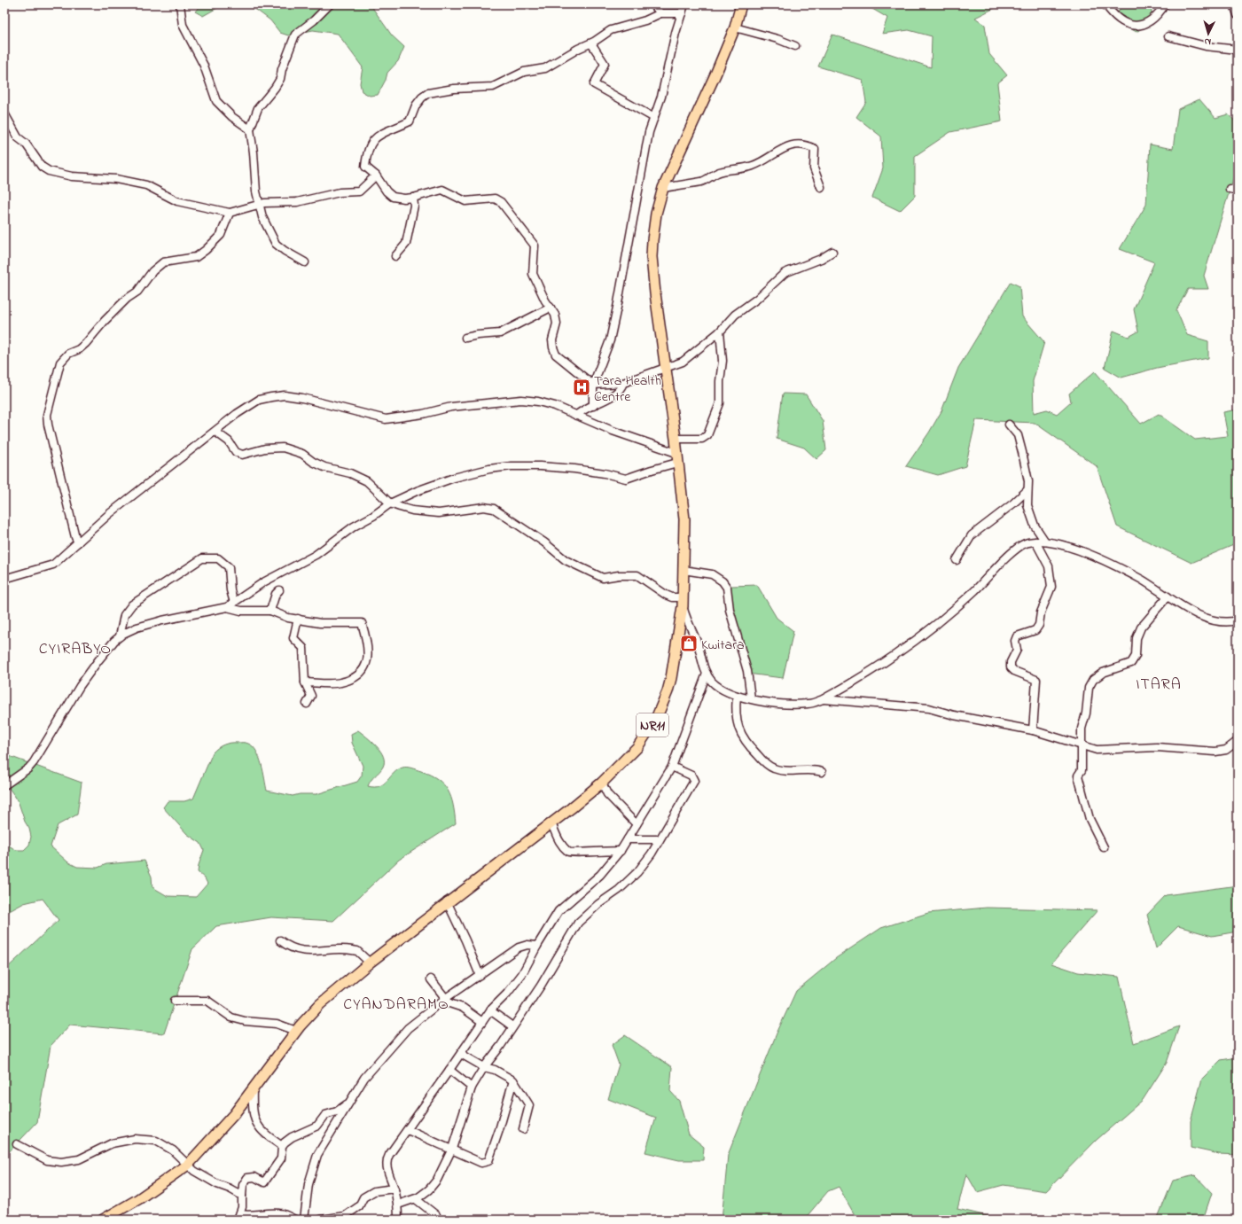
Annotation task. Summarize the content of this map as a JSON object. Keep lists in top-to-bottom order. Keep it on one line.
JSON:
{"streets":{"highway":["NR11"]},"districts":["CYIRABYO","ITARA","CYANDARAMO"],"places":{"hospital":["Tara Health Centre"],"shop":["Kwitara"]},"north":"bottom"}
